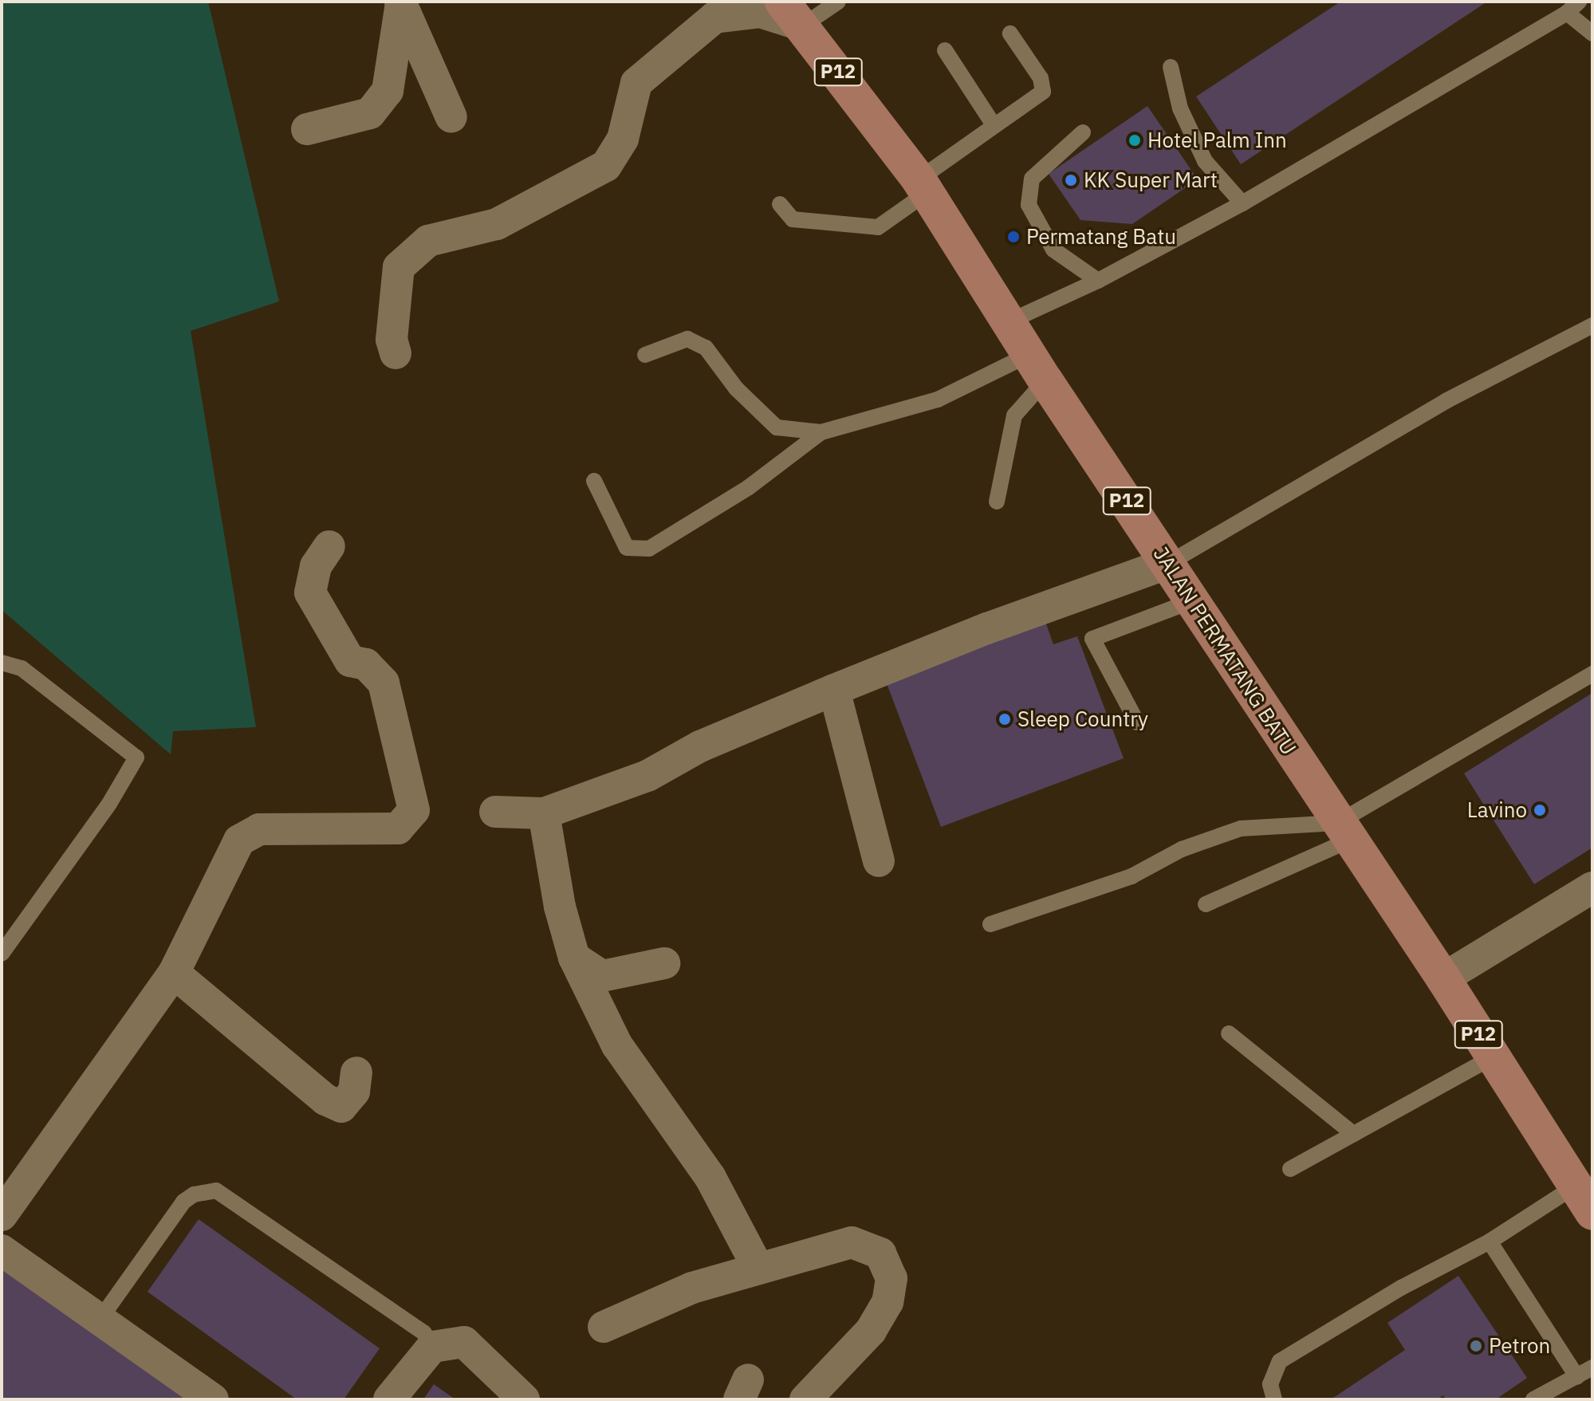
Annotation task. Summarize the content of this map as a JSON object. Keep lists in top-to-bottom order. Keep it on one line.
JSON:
{"streets":{"main road":["P12","JALAN PERMATANG BATU"]},"places":["Hotel Palm Inn","KK Super Mart","Permatang Batu","Sleep Country","Lavino","Petron"]}
